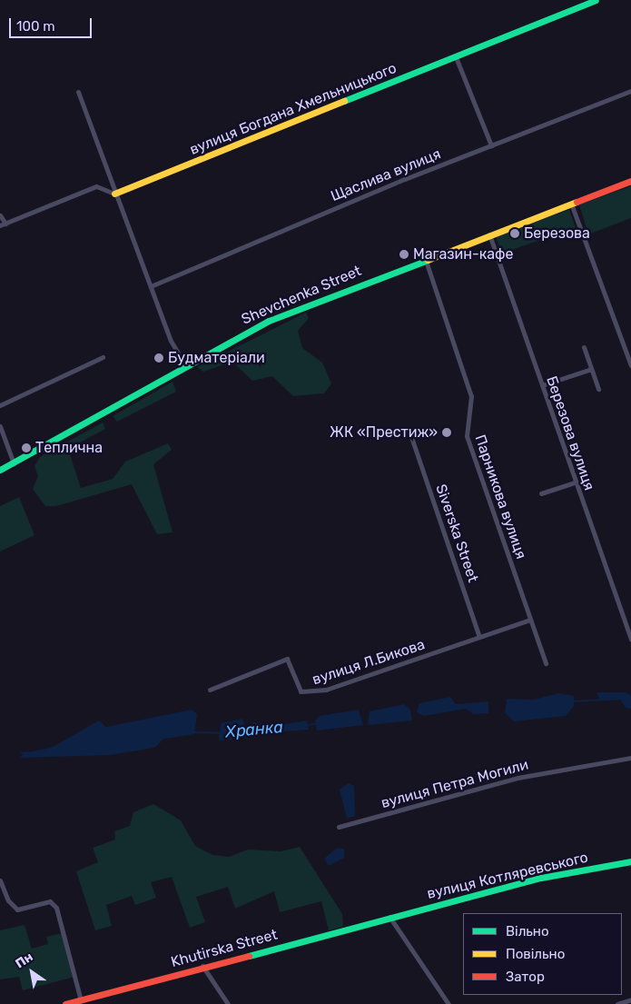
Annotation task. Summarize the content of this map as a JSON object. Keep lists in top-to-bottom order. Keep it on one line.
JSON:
{"streets":{"street":["вулиця Богдана Хмельницького","Щаслива вулиця","Shevchenka Street","Березова вулиця","Парникова вулиця","Siverska Street","вулиця Л.Бикова","вулиця Петра Могили","вулиця Котляревського","Khutirska Street"]},"crossings":[["Shevchenka Street","Березова вулиця"],["Shevchenka Street","Парникова вулиця"],["Парникова вулиця","вулиця Л.Бикова"],["Siverska Street","вулиця Л.Бикова"],["вулиця Котляревського","Khutirska Street"]],"water":["Хранка"],"places":["Березова","Магазин-кафе","Будматеріали","ЖК «Престиж»","Теплична"],"legend":["Вільно","Повільно","Затор"],"scale_bar":"100 m","north":"top left"}
